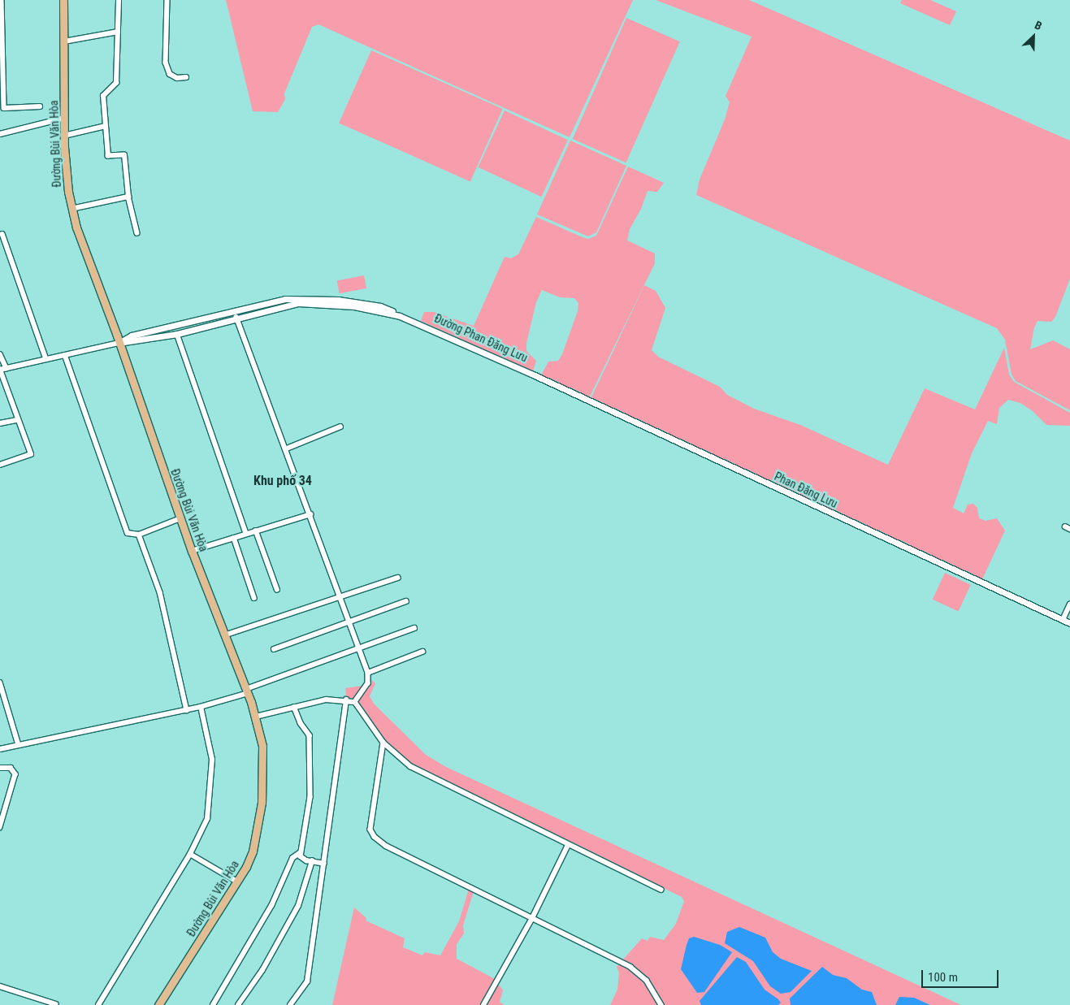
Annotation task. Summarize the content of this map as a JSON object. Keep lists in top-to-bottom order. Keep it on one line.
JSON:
{"streets":{"main road":["Đường Bùi Văn Hòa"],"street":["Đường Phan Đăng Lưu","Phan Đăng Lưu"]},"crossings":[["Đường Bùi Văn Hòa","Đường Phan Đăng Lưu"],["Đường Phan Đăng Lưu","Phan Đăng Lưu"]],"districts":["Khu phố 34"],"scale_bar":"100 m","north":"top right"}
